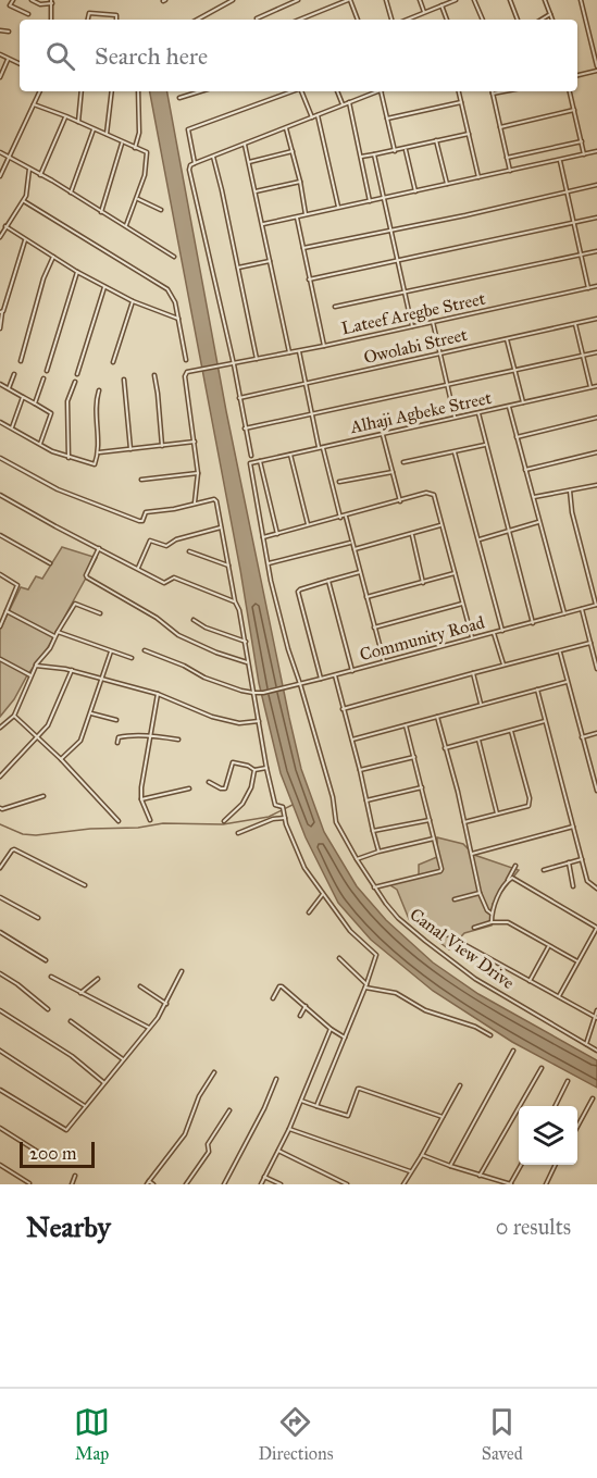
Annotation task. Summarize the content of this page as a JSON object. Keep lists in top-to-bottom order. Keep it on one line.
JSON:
{"streets":{"street":["Lateef Aregbe Street","Owolabi Street","Alhaji Agbeke Street","Community Road","Canal View Drive"]},"crossings":[["Alhaji Agbeke Street","Canal View Drive"],["Community Road","Canal View Drive"]],"scale_bar":"200 m","page":{"search":"Search here","scale":"200 m","heading":["Nearby","0 results"],"nav":["Map","Directions","Saved"]}}
